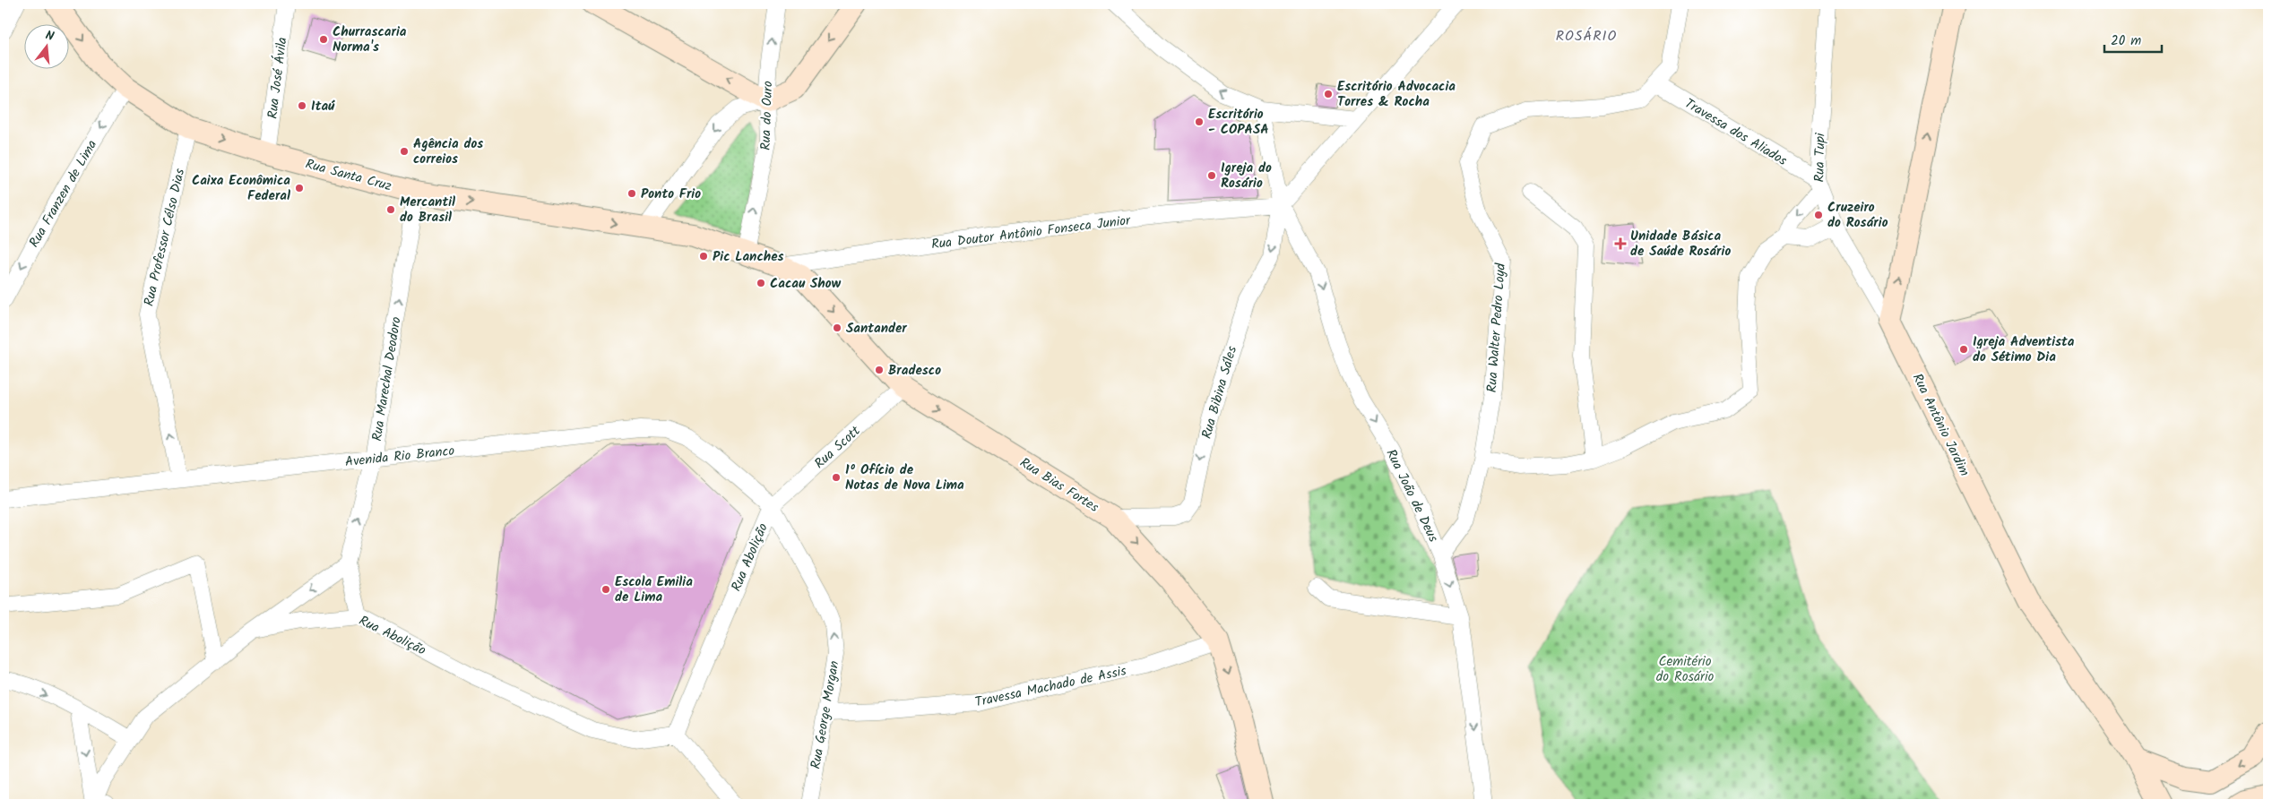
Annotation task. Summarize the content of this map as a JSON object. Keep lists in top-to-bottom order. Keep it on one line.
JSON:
{"streets":{"street":["Rua José Ávila","Rua do Ouro","Travessa dos Aliados","Rua Tupi","Rua Santa Cruz","Rua Franzen de Lima","Rua Doutor Antônio Fonseca Junior","Rua Professor Célso Dias","Rua Walter Pedro Loyd","Rua Marechal Deodoro","Rua Bibina Sáles","Rua Antônio Jardim","Rua Scott","Avenida Rio Branco","Rua Bias Fortes","Rua João de Deus","Rua Abolição","Travessa Machado de Assis","Rua George Morgan"]},"crossings":[["Rua José Ávila","Rua Santa Cruz"],["Rua do Ouro","Rua Santa Cruz"],["Rua do Ouro","Rua Bias Fortes"],["Travessa dos Aliados","Rua Tupi"],["Travessa dos Aliados","Rua Walter Pedro Loyd"],["Rua Tupi","Rua Antônio Jardim"],["Rua Santa Cruz","Rua Franzen de Lima"],["Rua Santa Cruz","Rua Professor Célso Dias"],["Rua Santa Cruz","Rua Marechal Deodoro"],["Rua Santa Cruz","Rua Bias Fortes"],["Rua Doutor Antônio Fonseca Junior","Rua Bibina Sáles"],["Rua Doutor Antônio Fonseca Junior","Rua Bias Fortes"],["Rua Doutor Antônio Fonseca Junior","Rua João de Deus"],["Rua Professor Célso Dias","Avenida Rio Branco"],["Rua Walter Pedro Loyd","Rua João de Deus"],["Rua Marechal Deodoro","Avenida Rio Branco"],["Rua Marechal Deodoro","Rua Abolição"],["Rua Bibina Sáles","Rua Bias Fortes"],["Rua Bibina Sáles","Rua João de Deus"],["Rua Scott","Avenida Rio Branco"],["Rua Scott","Rua Bias Fortes"],["Rua Scott","Rua Abolição"],["Rua Scott","Rua George Morgan"],["Avenida Rio Branco","Rua Abolição"],["Avenida Rio Branco","Rua George Morgan"],["Rua Bias Fortes","Travessa Machado de Assis"],["Rua Abolição","Rua George Morgan"],["Travessa Machado de Assis","Rua George Morgan"]],"one_way":["Rua do Ouro","Rua Santa Cruz","Rua Franzen de Lima","Rua Professor Célso Dias","Rua Marechal Deodoro","Rua Bibina Sáles","Rua Bias Fortes","Rua João de Deus","Rua George Morgan"],"districts":["ROSÁRIO"],"parks":["Cemitério do Rosário"],"places":{"other":["Churrascaria Norma's","Escritório Advocacia Torres & Rocha","Itaú","Escritório - COPASA","Agência dos correios","Igreja do Rosário","Caixa Econômica Federal","Ponto Frio","Mercantil do Brasil","Cruzeiro do Rosário","Pic Lanches","Cacau Show","Santander","Igreja Adventista do Sétimo Dia","Bradesco","1º Ofício de Notas de Nova Lima","Escola Emilia de Lima"],"health":["Unidade Básica de Saúde Rosário"]},"scale_bar":"20 m","north":"top"}
